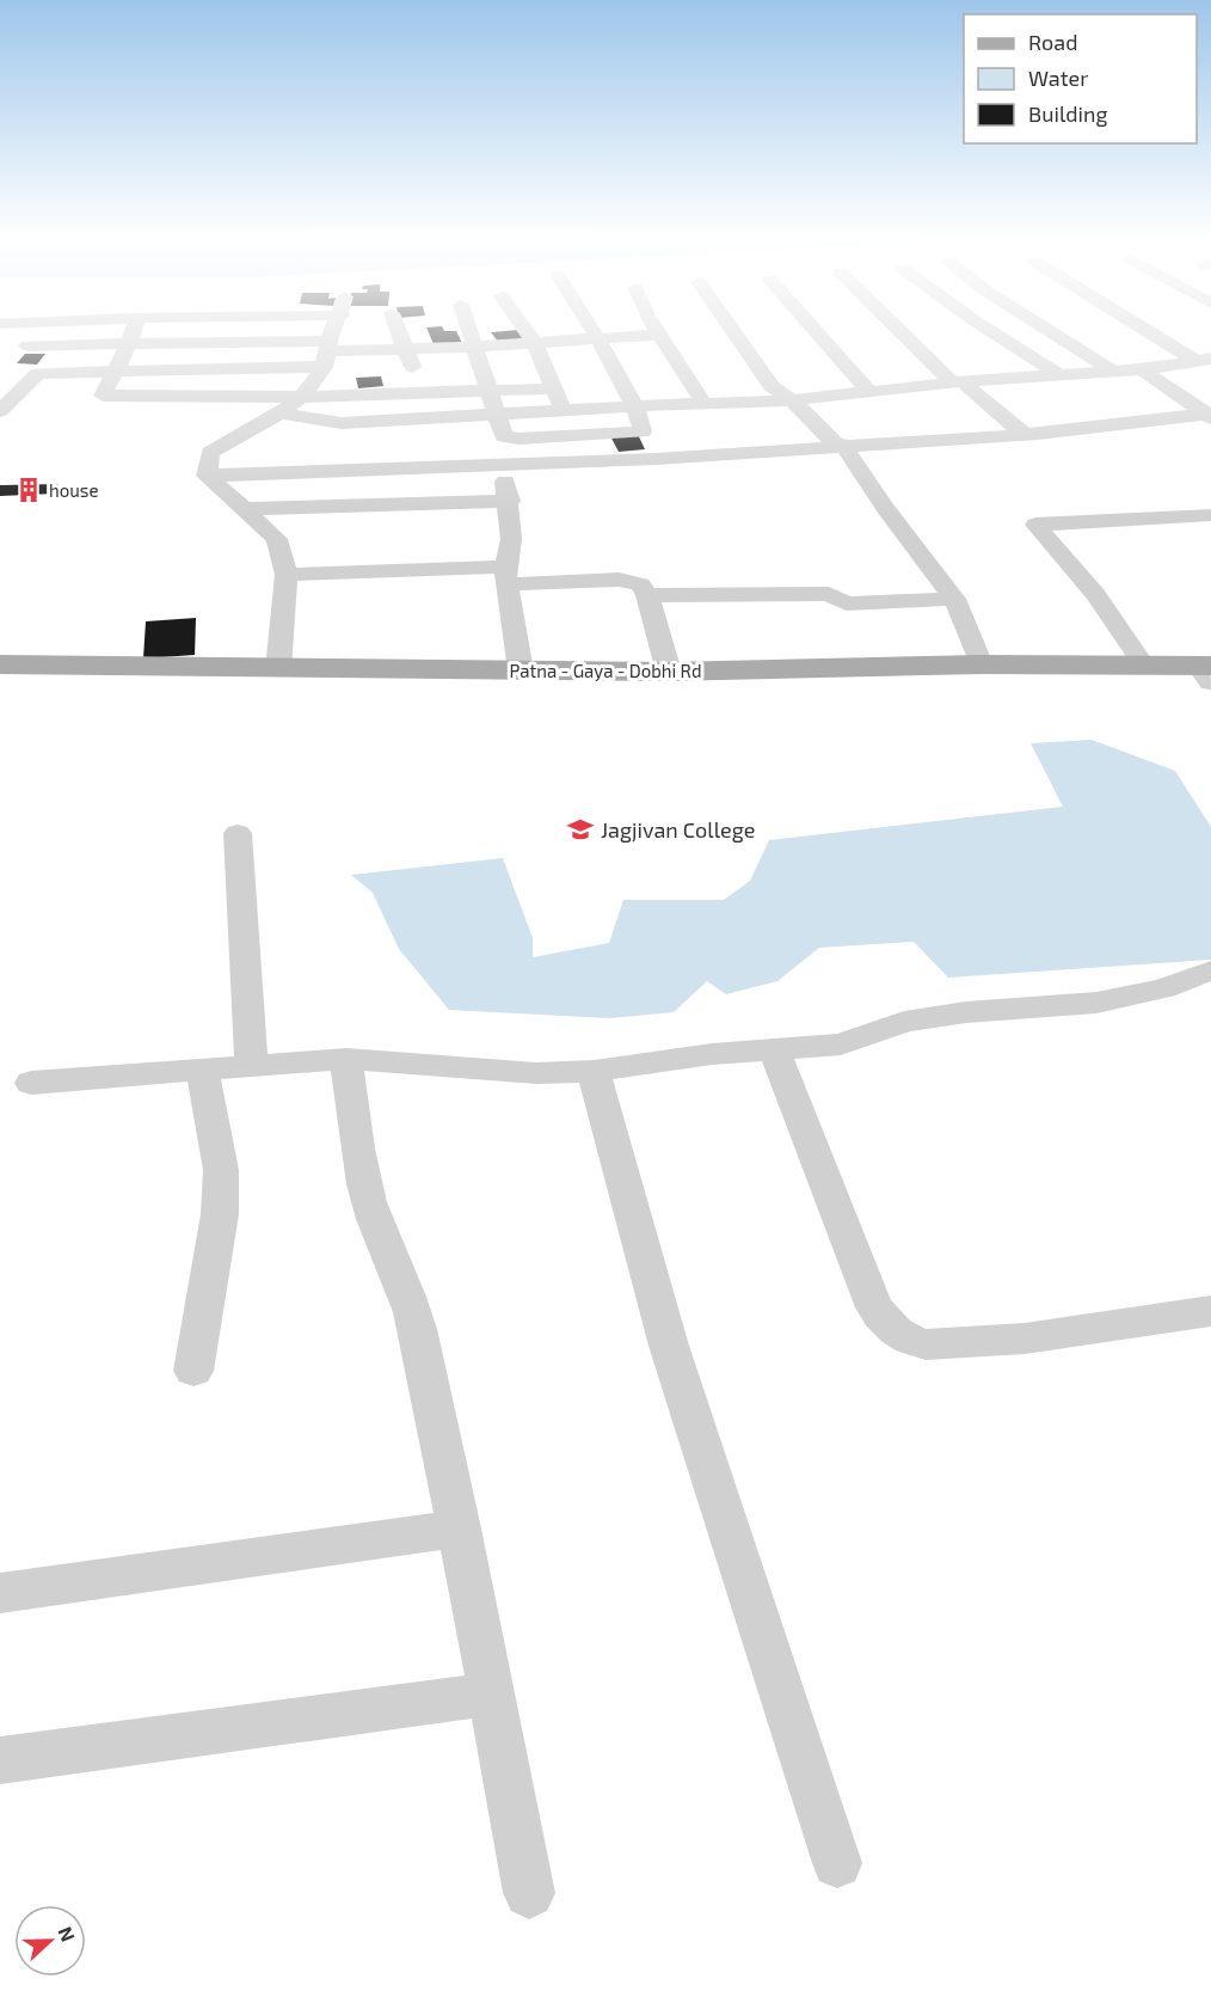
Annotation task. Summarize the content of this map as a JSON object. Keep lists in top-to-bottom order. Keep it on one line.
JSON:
{"streets":{"main road":["Patna - Gaya - Dobhi Rd"]},"places":{"building":["house"],"school or university":["Jagjivan College"]},"legend":["Road","Water","Building"],"north":"right"}
